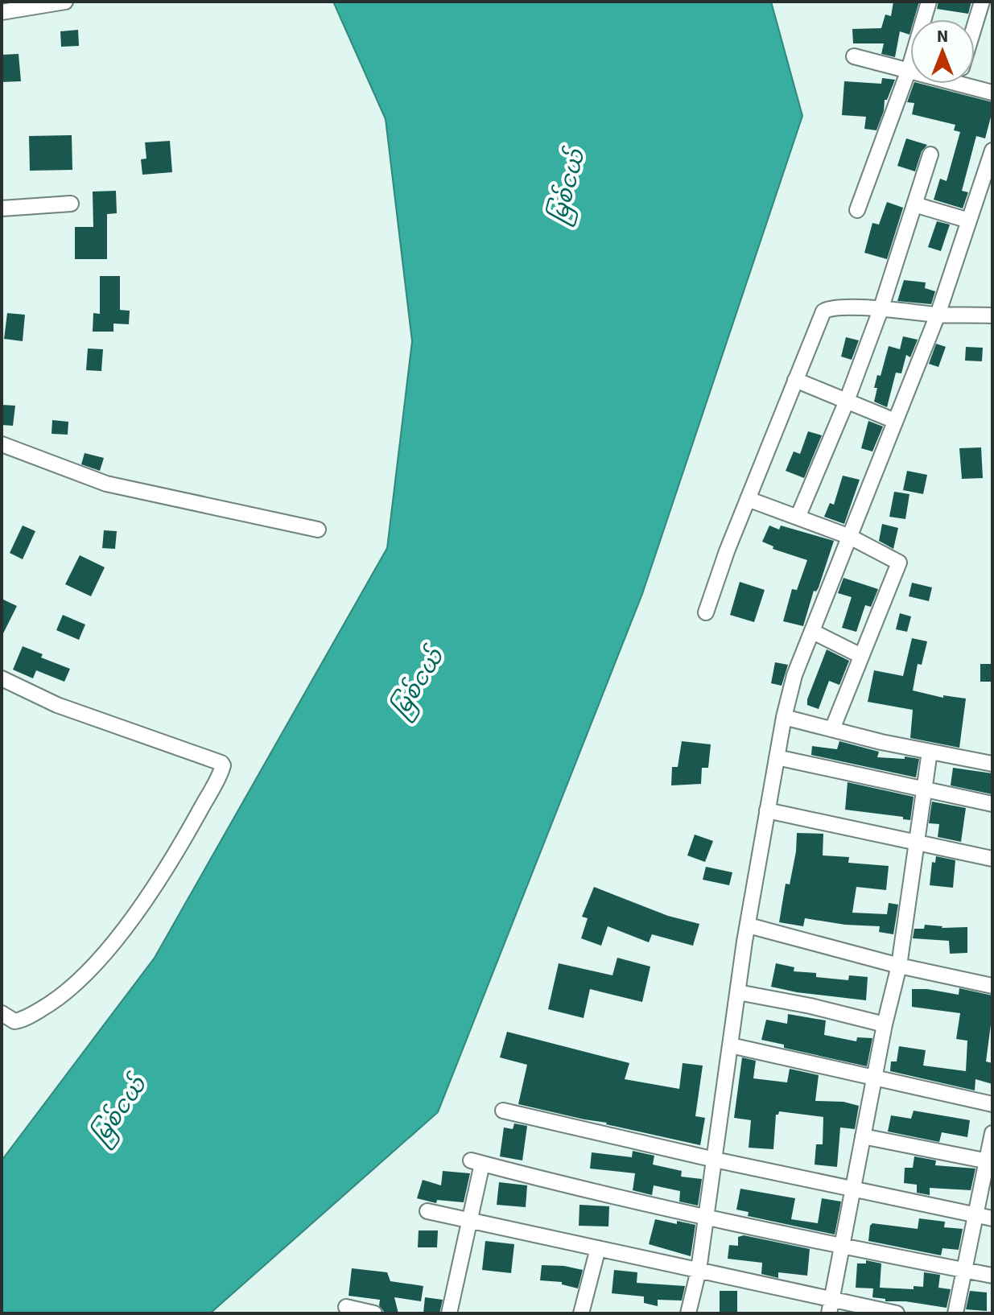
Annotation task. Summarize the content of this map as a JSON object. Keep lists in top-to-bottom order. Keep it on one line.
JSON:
{"water":["မြစ်ငယ်"],"north":"top"}
